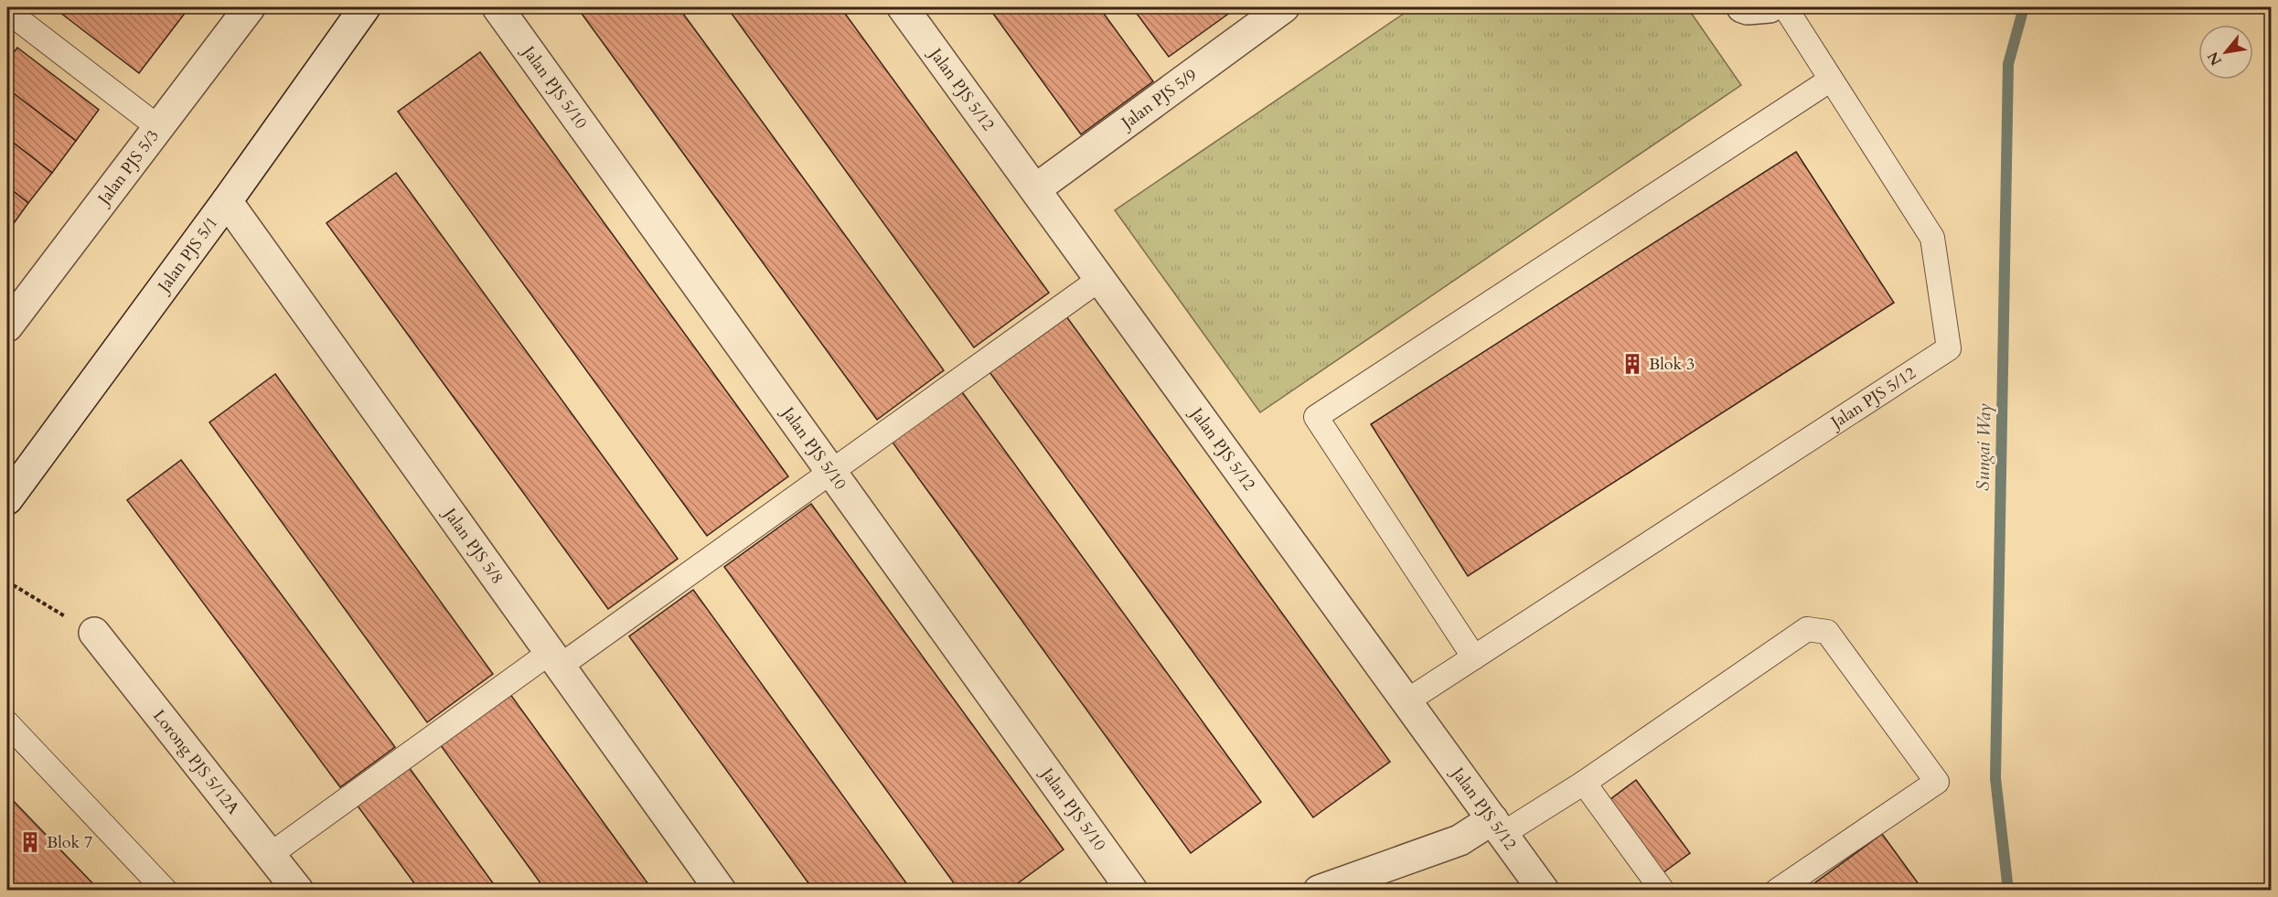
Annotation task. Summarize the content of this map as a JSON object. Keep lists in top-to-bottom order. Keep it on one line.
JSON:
{"streets":{"street":["Jalan PJS 5/10","Jalan PJS 5/12","Jalan PJS 5/9","Jalan PJS 5/3","Jalan PJS 5/1","Jalan PJS 5/8","Lorong PJS 5/12A"]},"crossings":[["Jalan PJS 5/12","Jalan PJS 5/9"],["Jalan PJS 5/1","Jalan PJS 5/8"]],"water":["Sungai Way"],"places":{"building":["Blok 3","Blok 7"]},"north":"bottom left"}
